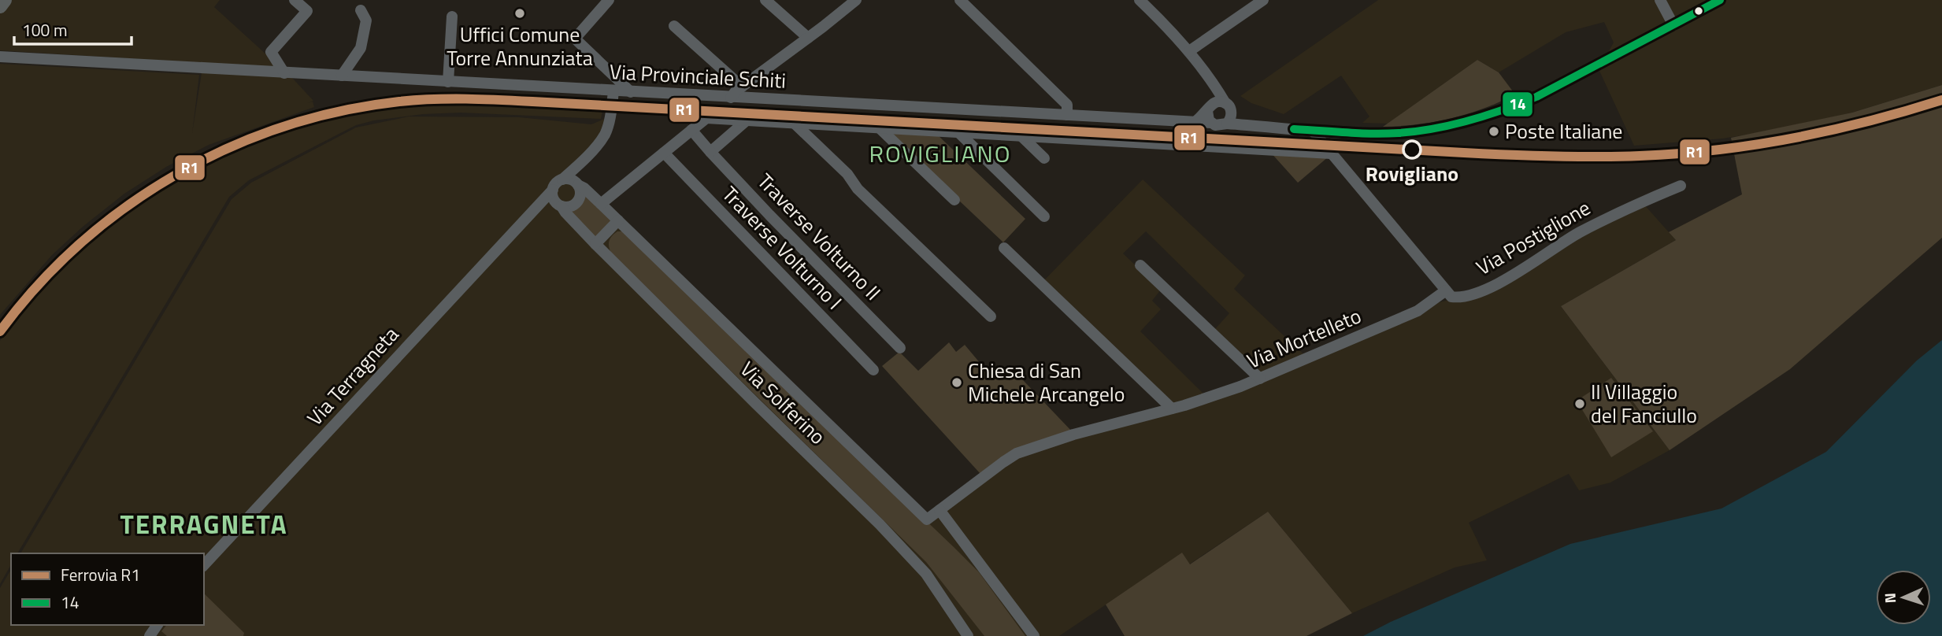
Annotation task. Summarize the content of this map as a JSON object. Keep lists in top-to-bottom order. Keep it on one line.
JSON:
{"streets":{"street":["Via Provinciale Schiti","Traverse Volturno II","Via Postiglione","Traverse Volturno I","Via Mortelleto","Via Terragneta","Via Solferino"]},"crossings":[["Via Postiglione","Via Mortelleto"],["Via Mortelleto","Via Solferino"],["Via Terragneta","Via Solferino"]],"districts":["ROVIGLIANO","TERRAGNETA"],"places":["Uffici Comune Torre Annunziata","Poste Italiane","Rovigliano","Chiesa di San Michele Arcangelo","Il Villaggio del Fanciullo"],"lines":["transit line 14","rail line R1"],"legend":["Ferrovia R1","14"],"scale_bar":"100 m","north":"left"}
